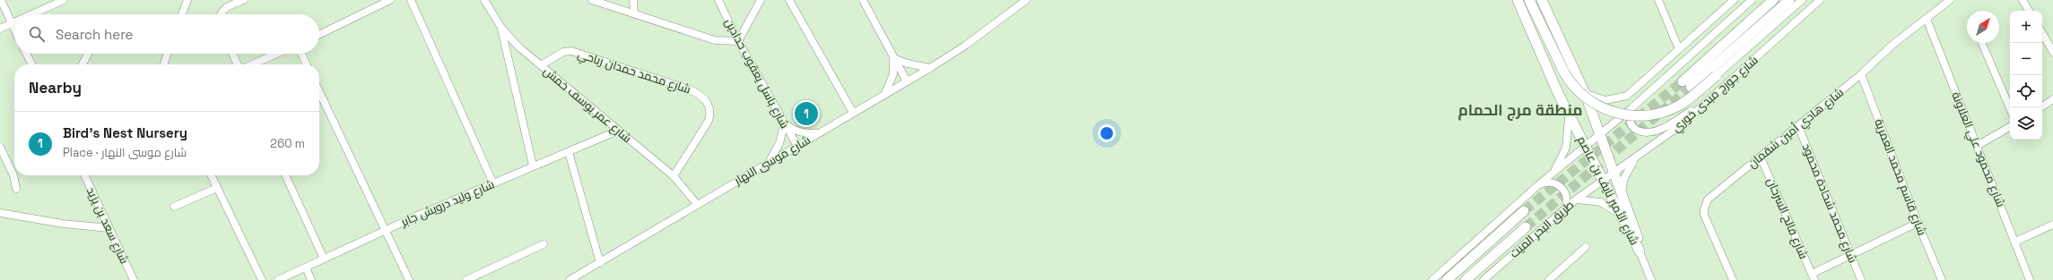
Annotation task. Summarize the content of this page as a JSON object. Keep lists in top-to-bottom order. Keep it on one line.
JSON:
{"streets":{"main road":["شارع الأمير نايف بن عاصم","طريق البحر الميت"],"street":["شارع محمد حمدان رباحي","شارع باسل يعقوب حدادين","شارع جورج مبدى خوري","شارع عمر يوسف خمش","شارع هادي أمين شقمان","شارع محمود علي العلاونة","شارع موسى النهار","شارع قاسم محمد العمرية","شارع وليد درويش جابر","شارع محمد شحادة محمود","شارع فالح السرحان","شارع سعد بن يزيد"]},"crossings":[["شارع محمد حمدان رباحي","شارع عمر يوسف خمش"],["شارع باسل يعقوب حدادين","شارع موسى النهار"],["شارع جورج مبدى خوري","شارع الأمير نايف بن عاصم"],["شارع جورج مبدى خوري","طريق البحر الميت"],["شارع عمر يوسف خمش","شارع موسى النهار"],["شارع عمر يوسف خمش","شارع وليد درويش جابر"],["شارع هادي أمين شقمان","شارع محمود علي العلاونة"],["شارع هادي أمين شقمان","شارع قاسم محمد العمرية"],["شارع هادي أمين شقمان","شارع محمد شحادة محمود"],["شارع هادي أمين شقمان","شارع فالح السرحان"],["شارع الأمير نايف بن عاصم","طريق البحر الميت"]],"districts":["منطقة مرج الحمام"],"north":"top right","page":{"map_buttons":["+","−"],"search":"Search here","heading":"Nearby","pins":"1","list":[{"mark":"1","name":"Bird's Nest Nursery","note":"Place · شارع موسى النهار","value":"260 m"}]}}
